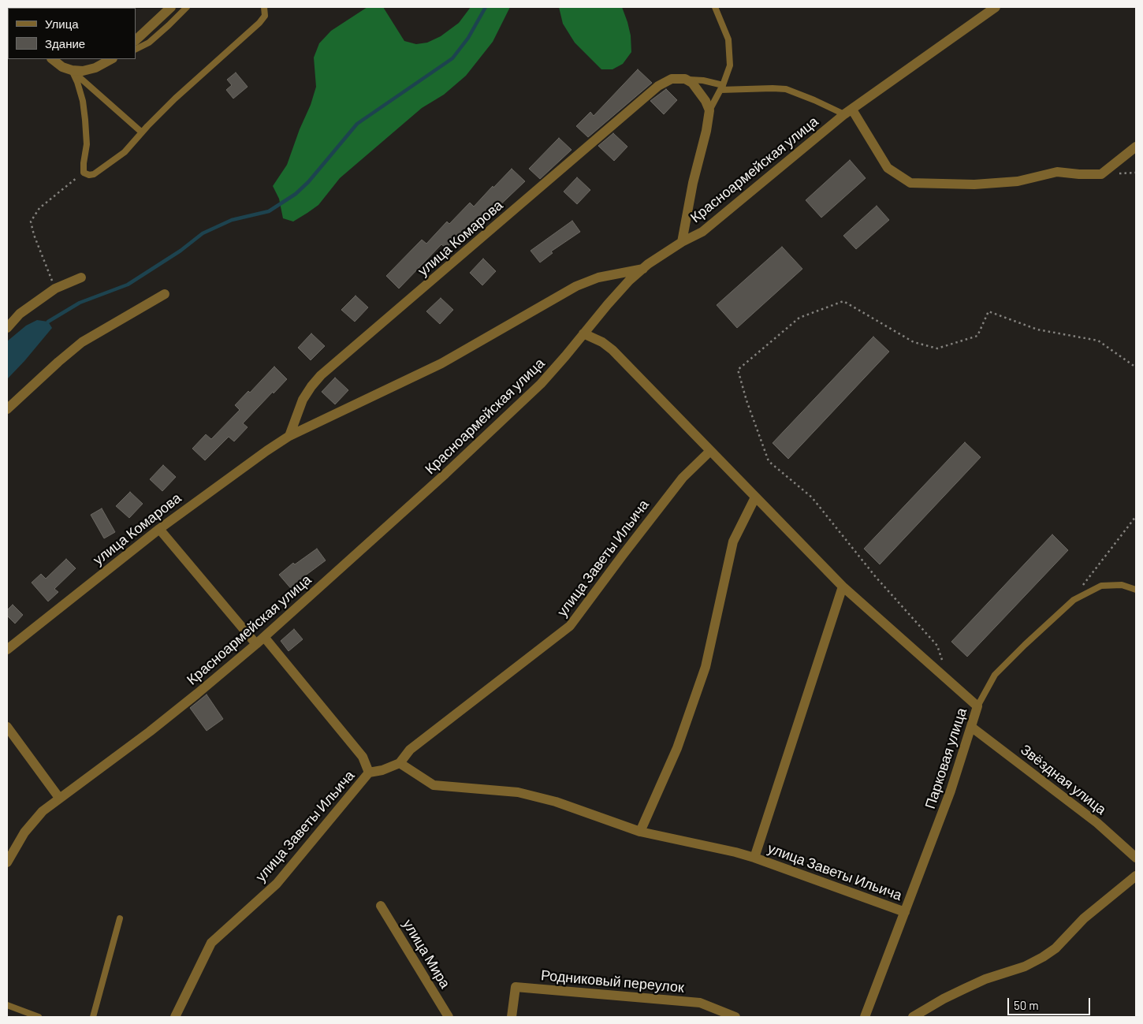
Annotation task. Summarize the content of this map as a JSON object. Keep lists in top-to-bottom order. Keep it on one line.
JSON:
{"streets":{"street":["Красноармейская улица","улица Комарова","улица Заветы Ильича","Парковая улица","Звёздная улица","улица Мира","Родниковый переулок"]},"crossings":[["Красноармейская улица","улица Комарова"],["улица Заветы Ильича","Парковая улица"],["Парковая улица","Звёздная улица"]],"legend":["Улица","Здание"],"scale_bar":"50 m"}
